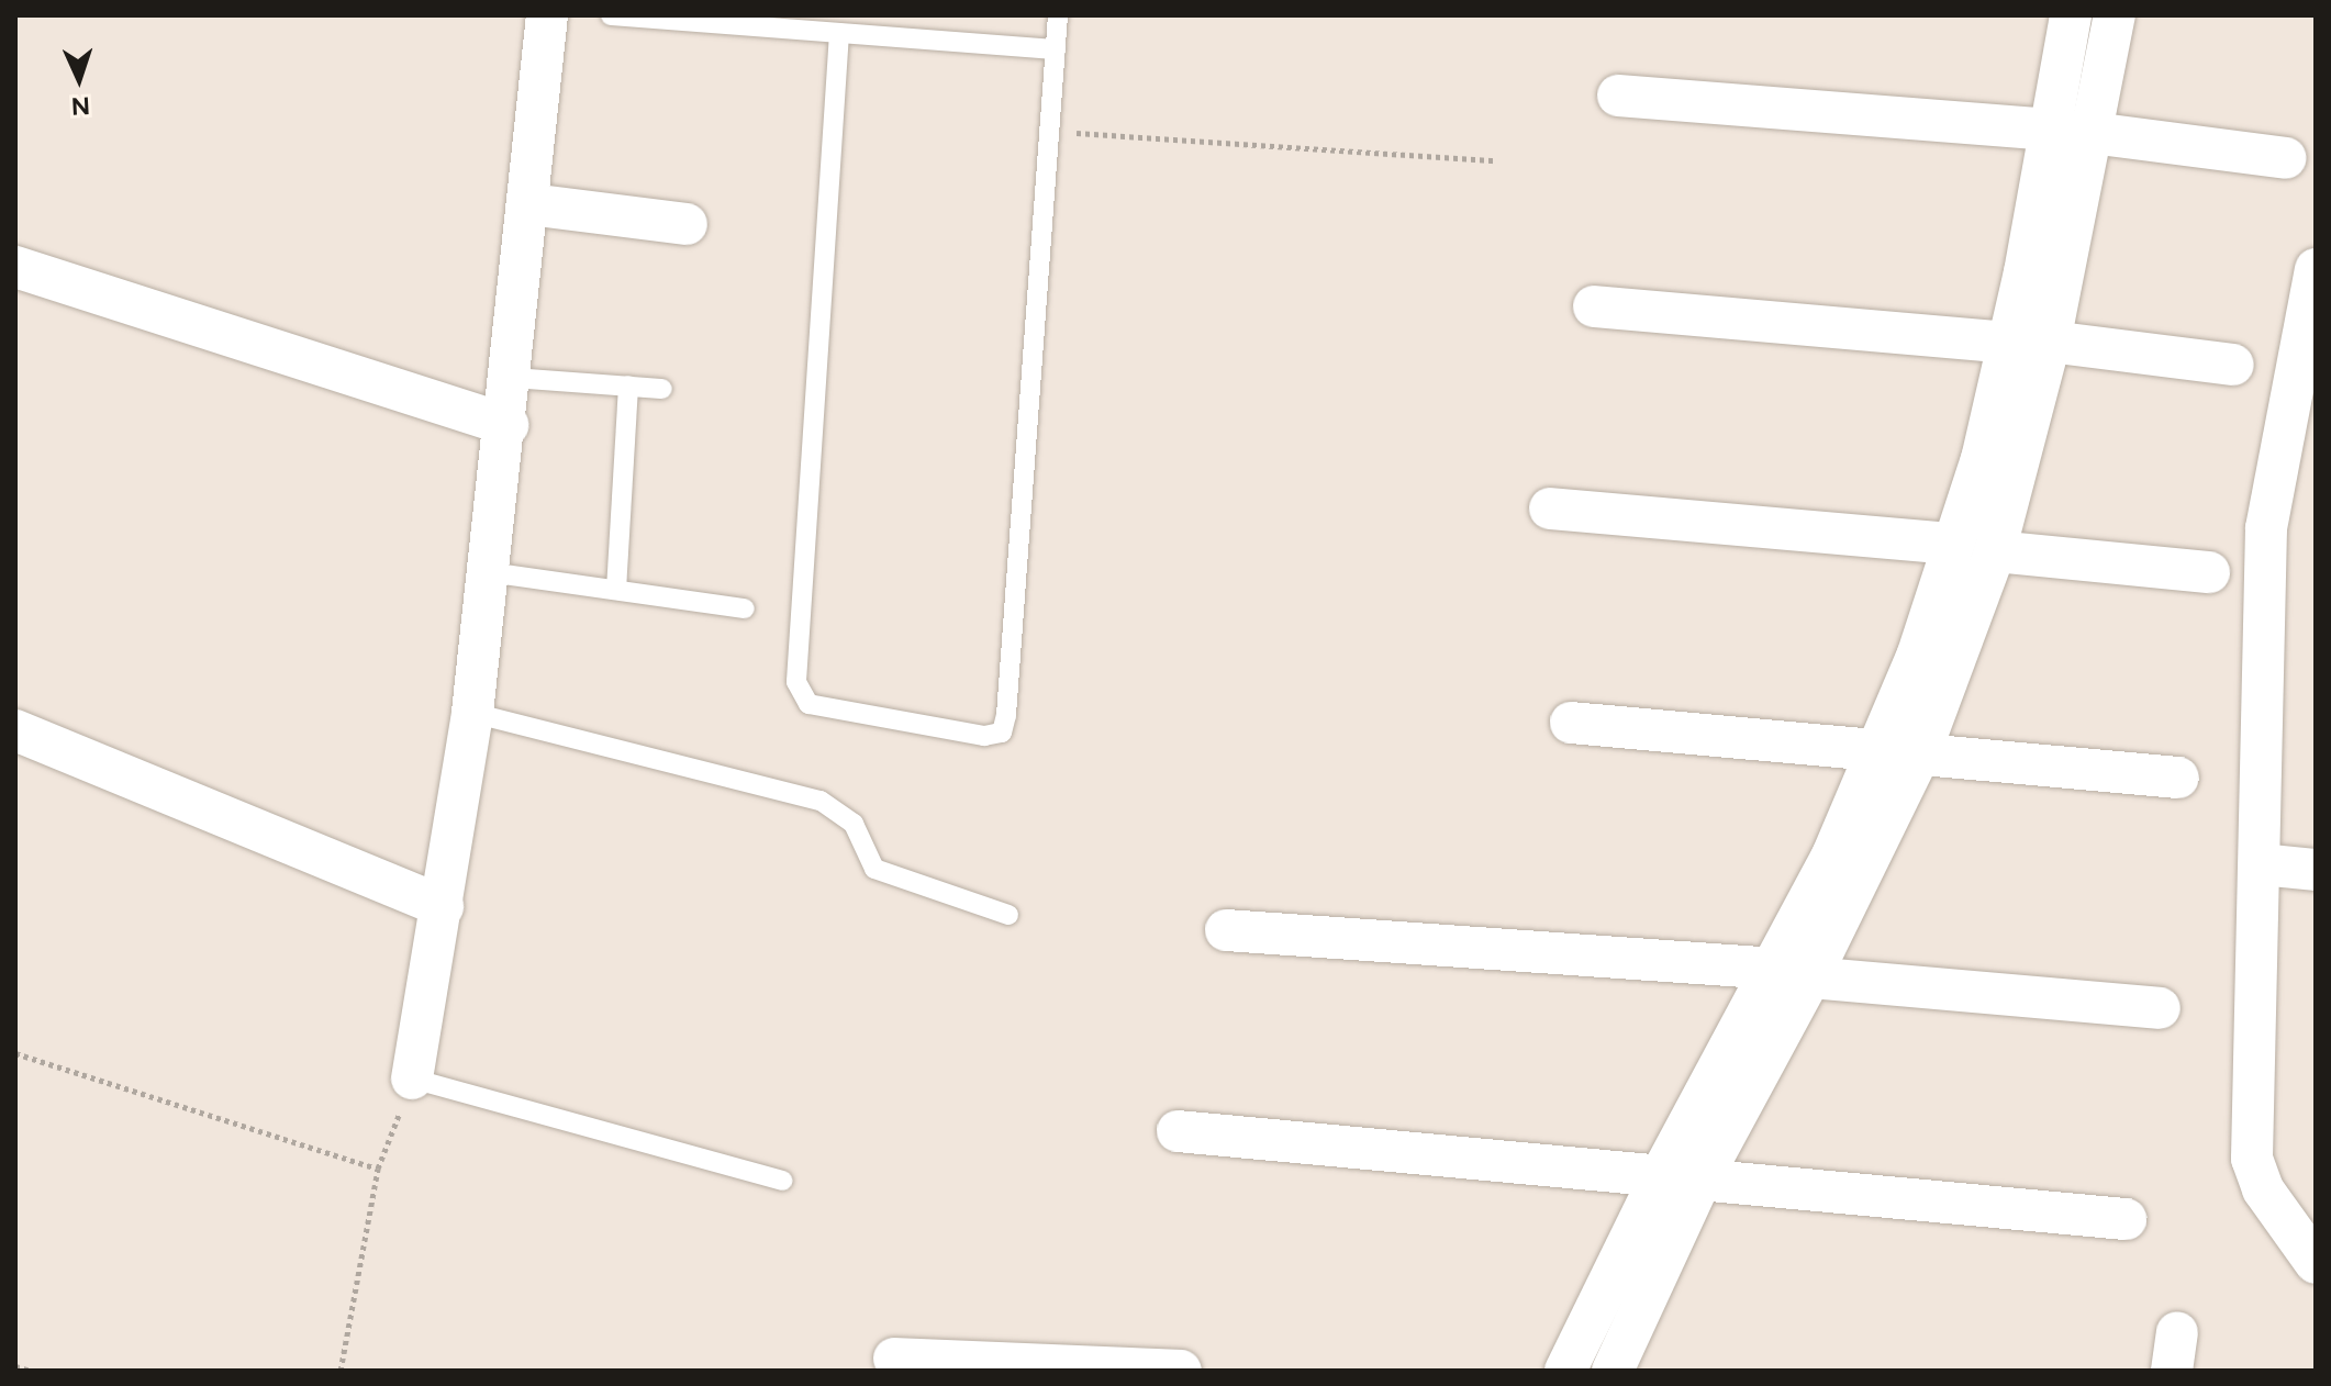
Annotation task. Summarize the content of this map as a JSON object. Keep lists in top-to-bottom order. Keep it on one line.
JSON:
{"north":"bottom"}
